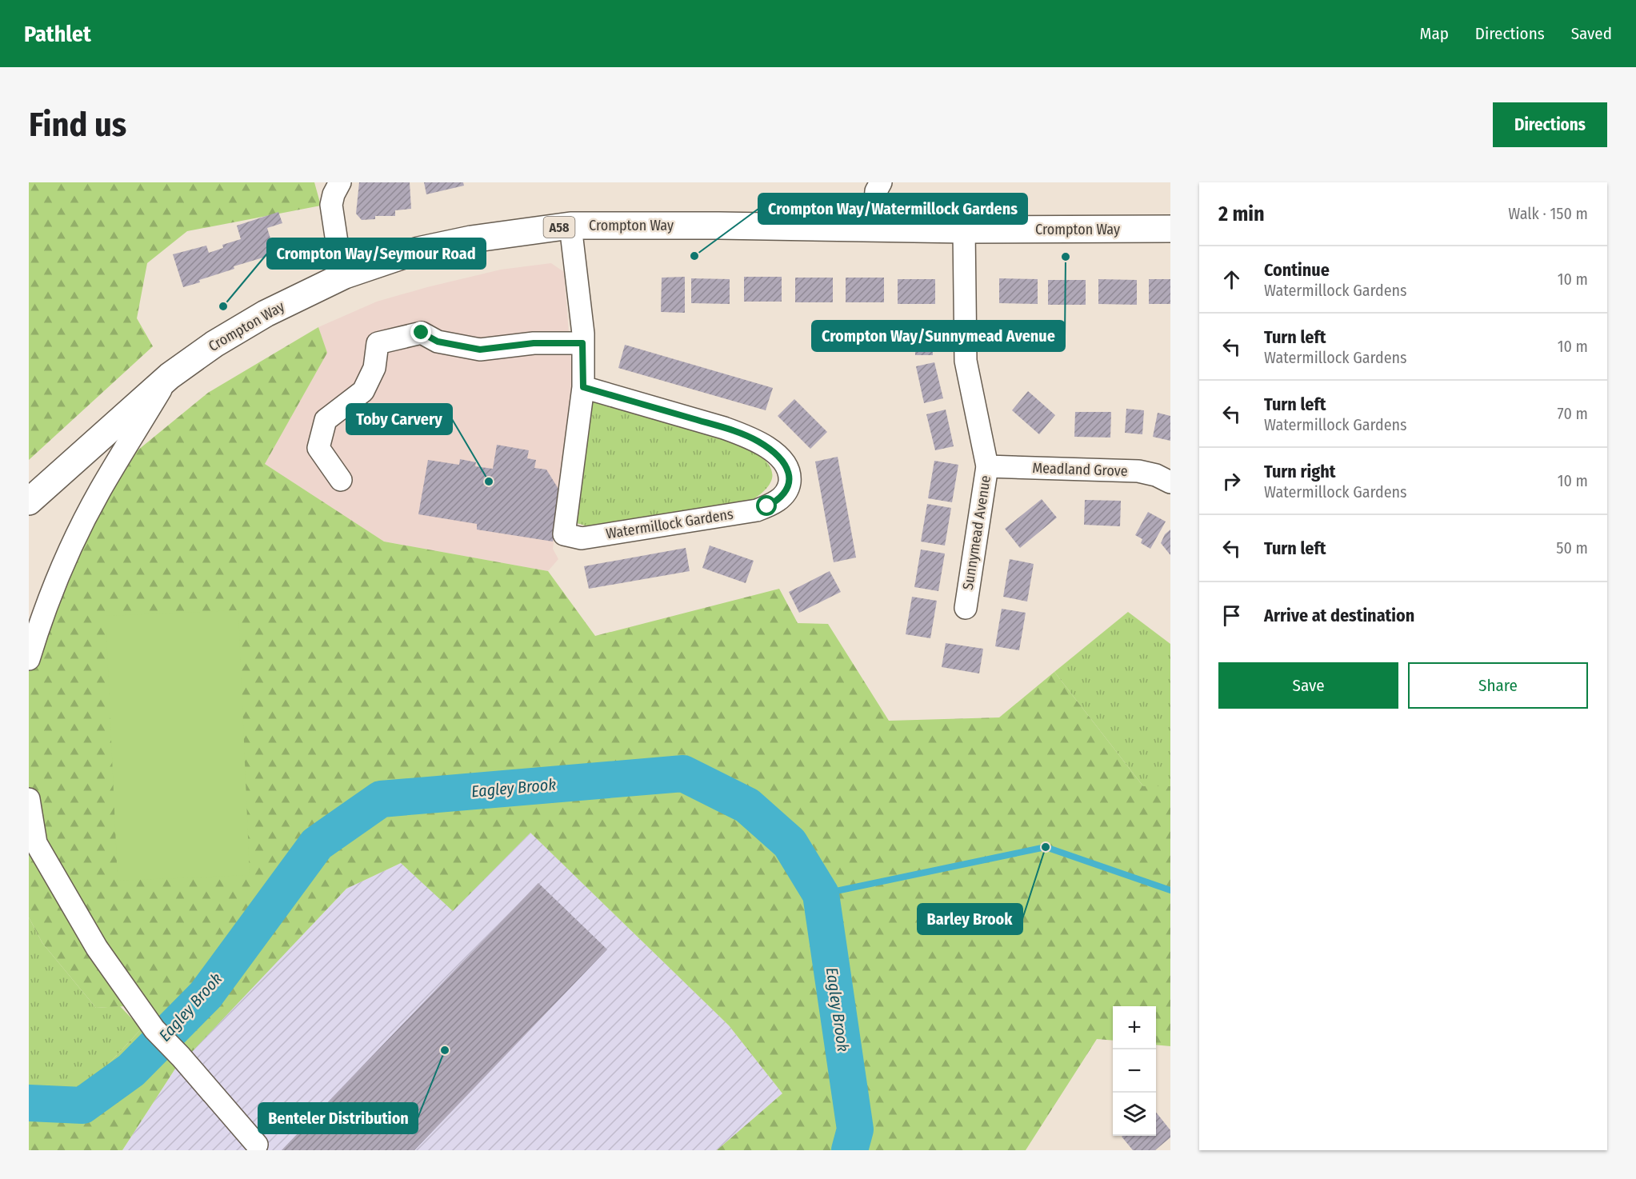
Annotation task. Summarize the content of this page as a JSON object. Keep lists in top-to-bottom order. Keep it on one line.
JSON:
{"streets":{"highway":["Crompton Way","A58"],"street":["Meadland Grove","Watermillock Gardens","Sunnymead Avenue"]},"crossings":[["Crompton Way","Watermillock Gardens"],["Crompton Way","Sunnymead Avenue"],["Meadland Grove","Sunnymead Avenue"]],"water":["Eagley Brook"],"places":["Crompton Way/Watermillock Gardens","Crompton Way/Sunnymead Avenue","Crompton Way/Seymour Road","Toby Carvery","Barley Brook","Benteler Distribution"],"page":{"header":"Pathlet","nav":["Map","Directions","Saved"],"buttons":["Directions",["Save","Share"]],"title":"Find us","heading":["2 min","Walk · 150 m"],"list":[["Continue","Watermillock Gardens","10 m"],["Turn left","Watermillock Gardens","10 m"],["Turn left","Watermillock Gardens","70 m"],["Turn right","Watermillock Gardens","10 m"],["Turn left","50 m"],"Arrive at destination"],"map_buttons":["+","−"]}}
